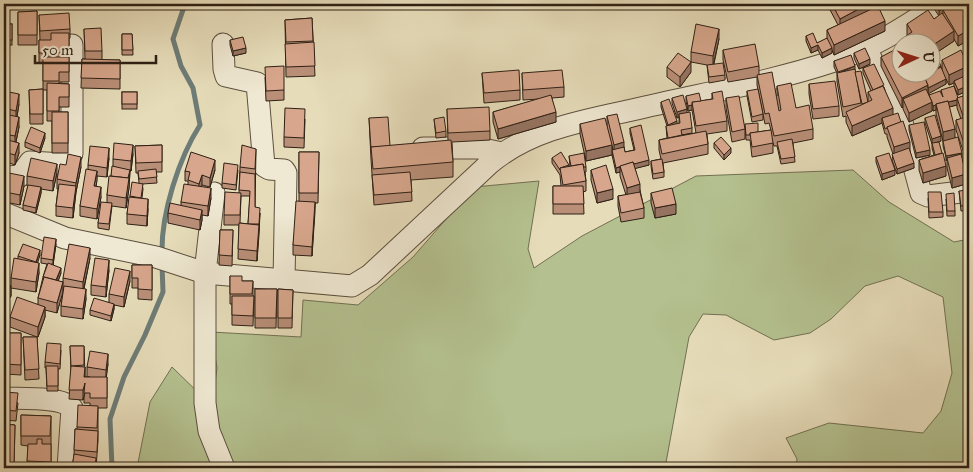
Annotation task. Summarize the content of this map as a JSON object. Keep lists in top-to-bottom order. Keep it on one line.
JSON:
{"scale_bar":"50 m","north":"right"}
